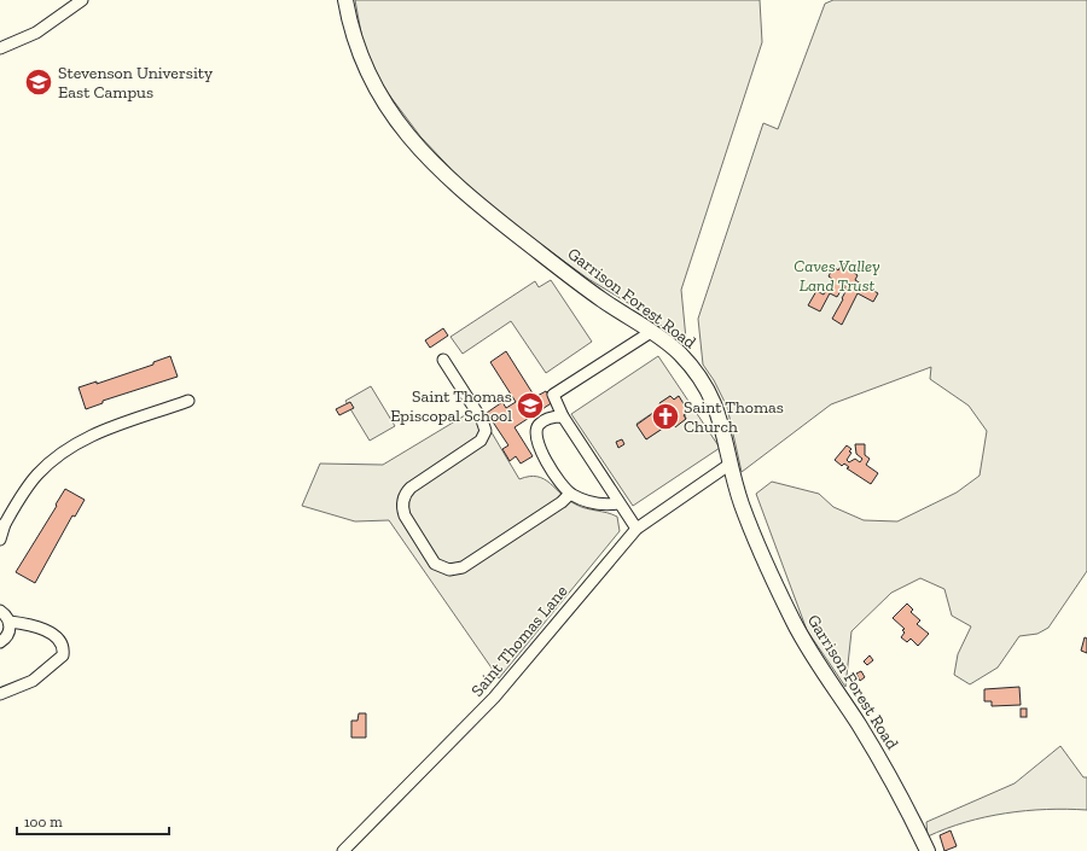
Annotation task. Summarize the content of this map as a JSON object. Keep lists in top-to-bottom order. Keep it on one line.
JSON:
{"streets":{"main road":["Garrison Forest Road"],"street":["Saint Thomas Lane"]},"crossings":[["Garrison Forest Road","Saint Thomas Lane"]],"parks":["Caves Valley Land Trust"],"places":{"school or university":["Stevenson University East Campus","Saint Thomas Episcopal School"],"church":["Saint Thomas Church"]},"scale_bar":"100 m"}
